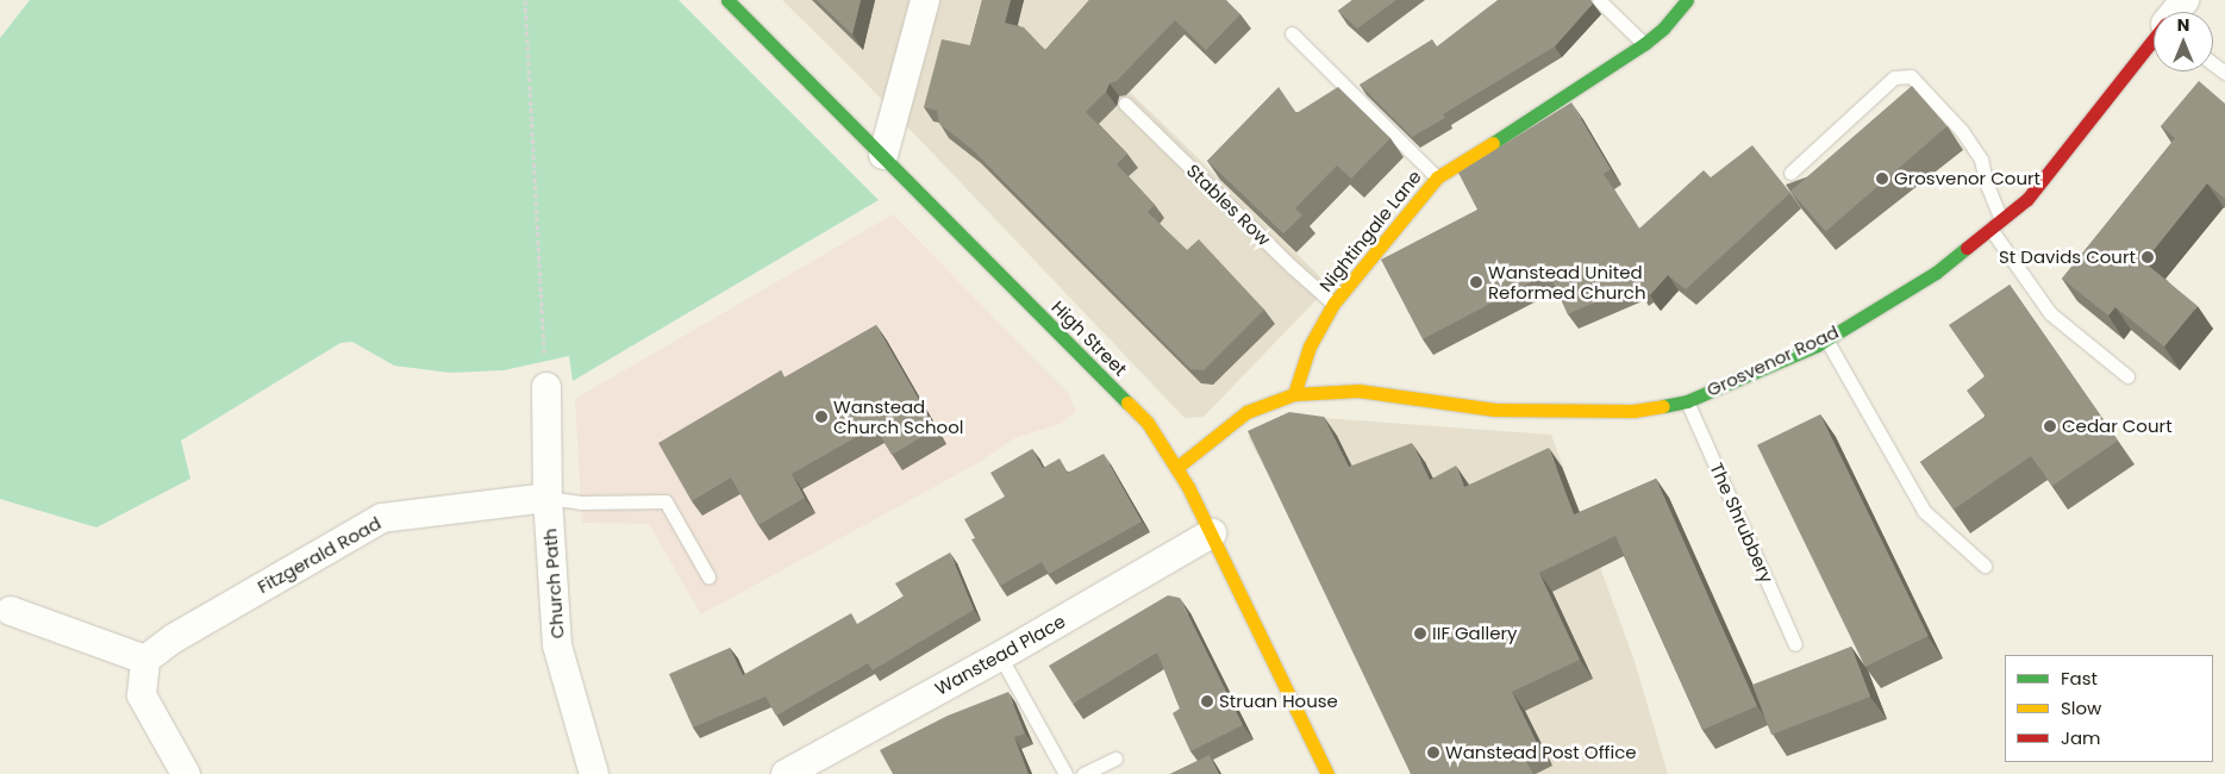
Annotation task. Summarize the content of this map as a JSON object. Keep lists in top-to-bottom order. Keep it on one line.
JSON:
{"streets":{"street":["Nightingale Lane","High Street","Grosvenor Road","Fitzgerald Road","Church Path","Wanstead Place"],"lane":["Stables Row","The Shrubbery"]},"crossings":[["Stables Row","Nightingale Lane"],["Nightingale Lane","Grosvenor Road"],["High Street","Wanstead Place"],["Grosvenor Road","The Shrubbery"],["Fitzgerald Road","Church Path"]],"places":["Grosvenor Court","St Davids Court","Wanstead United Reformed Church","Wanstead Church School","Cedar Court","IIF Gallery","Struan House","Wanstead Post Office"],"legend":["Fast","Slow","Jam"],"north":"top"}
